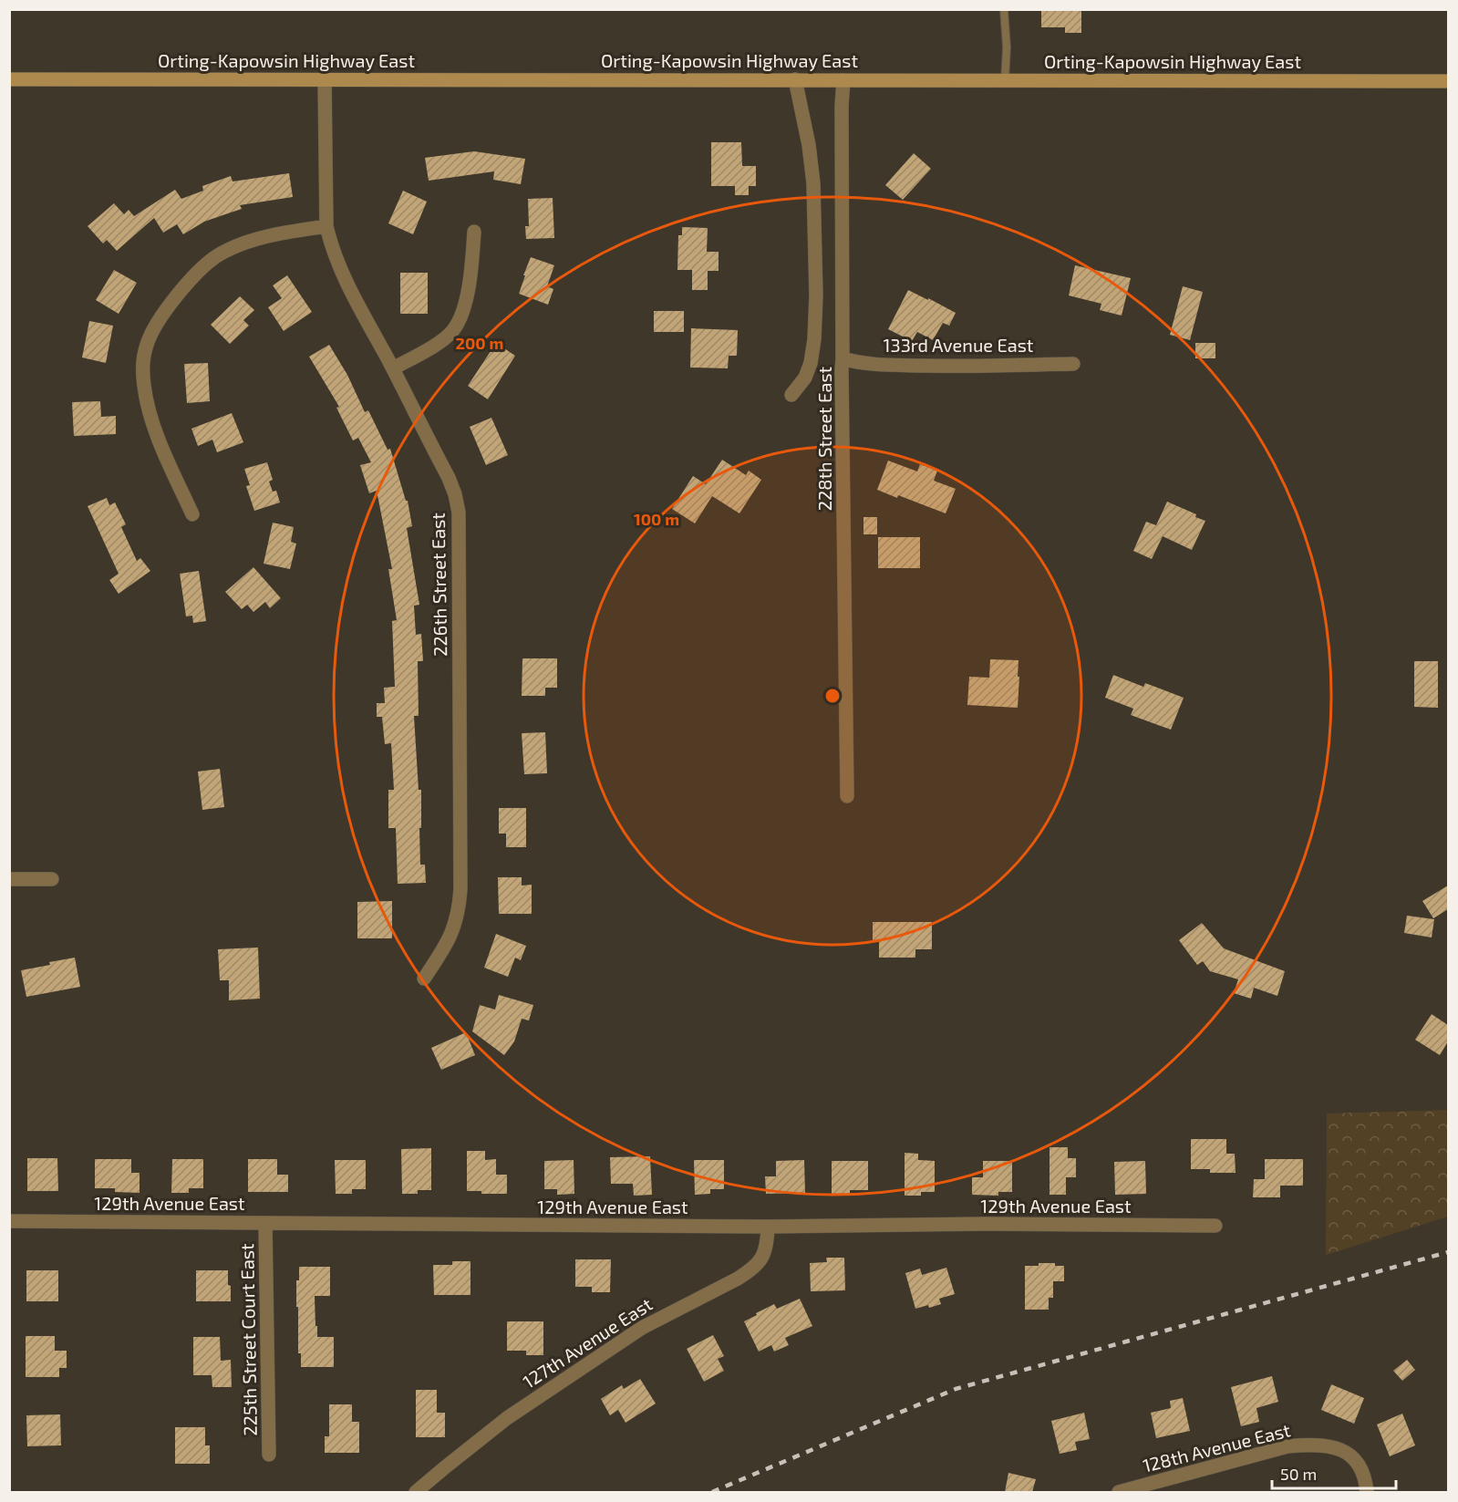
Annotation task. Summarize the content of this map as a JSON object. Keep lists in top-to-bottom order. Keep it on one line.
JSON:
{"streets":{"main road":["Orting-Kapowsin Highway East"],"street":["133rd Avenue East","228th Street East","226th Street East","129th Avenue East","225th Street Court East","127th Avenue East","128th Avenue East"]},"crossings":[["Orting-Kapowsin Highway East","228th Street East"],["Orting-Kapowsin Highway East","226th Street East"],["133rd Avenue East","228th Street East"],["129th Avenue East","225th Street Court East"],["129th Avenue East","127th Avenue East"]],"scale_bar":"50 m","rings":["200 m","100 m"]}
